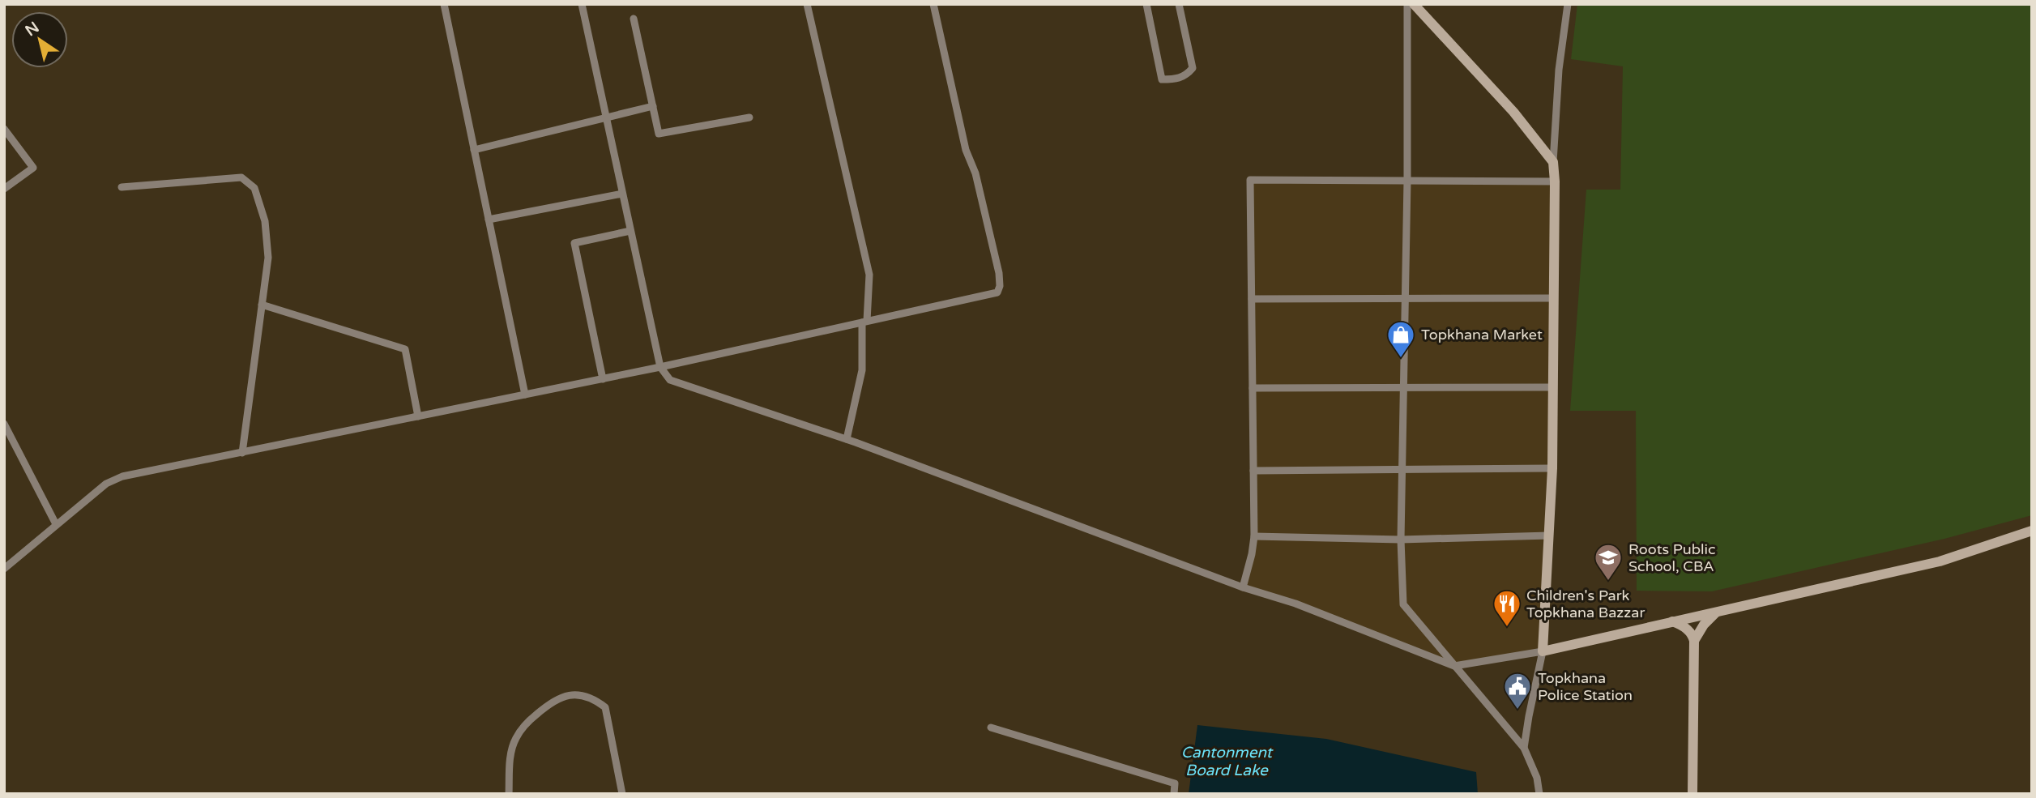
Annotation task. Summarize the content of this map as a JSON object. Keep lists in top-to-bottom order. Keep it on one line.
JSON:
{"water":["Cantonment Board Lake"],"places":{"shop":["Topkhana Market"],"school or university":["Roots Public School, CBA"],"restaurant":["Children's Park Topkhana Bazzar"],"public building":["Topkhana Police Station"]},"north":"top left"}
